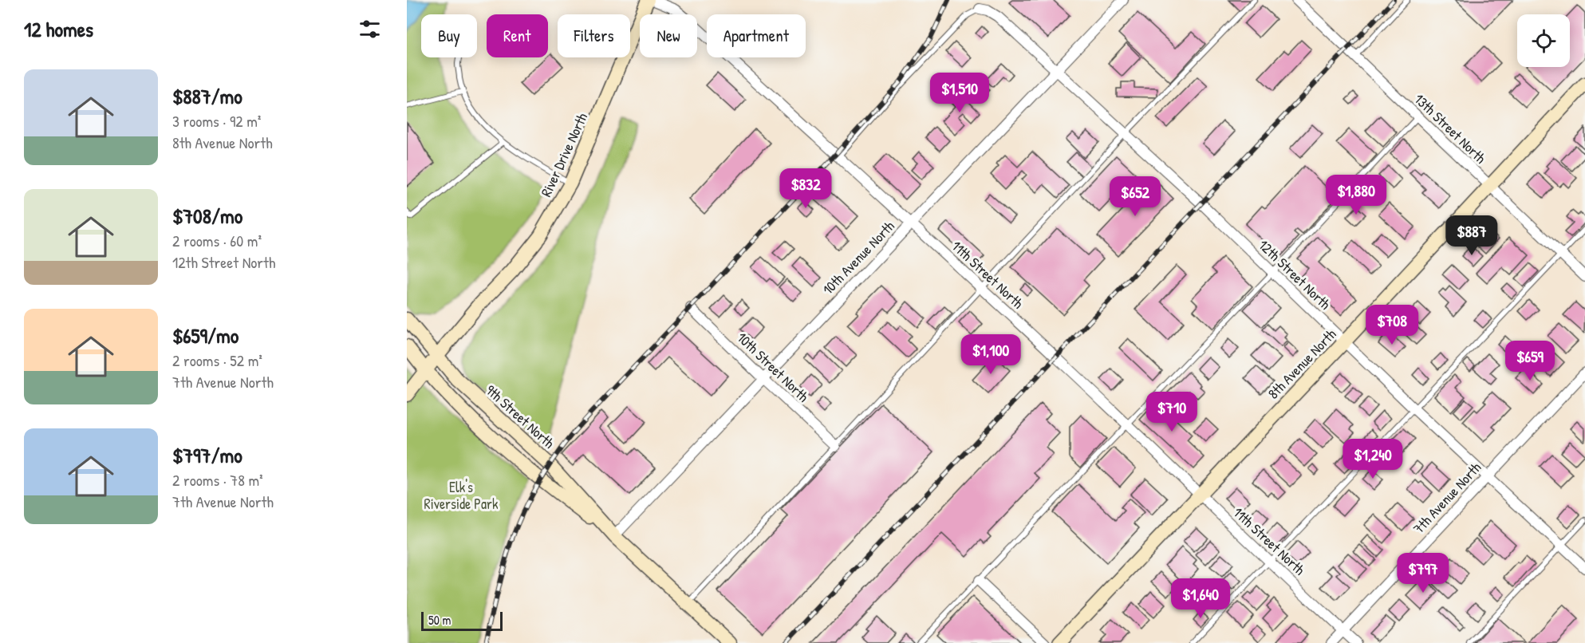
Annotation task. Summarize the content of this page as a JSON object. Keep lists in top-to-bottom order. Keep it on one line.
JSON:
{"streets":{"main road":["River Drive North","8th Avenue North","9th Street North"],"street":["13th Street North","10th Avenue North","11th Street North","12th Street North","10th Street North","7th Avenue North"]},"crossings":[["13th Street North","8th Avenue North"],["River Drive North","9th Street North"],["10th Avenue North","11th Street North"],["10th Avenue North","12th Street North"],["10th Avenue North","10th Street North"],["10th Avenue North","9th Street North"],["11th Street North","8th Avenue North"],["11th Street North","7th Avenue North"],["12th Street North","8th Avenue North"],["12th Street North","7th Avenue North"]],"parks":["Elk's Riverside Park"],"scale_bar":"50 m","page":{"heading":"12 homes","chip":["Buy","Rent","Filters","New","Apartment"],"list":[{"name":"$887/mo","note":"3 rooms · 92 m² · 8th Avenue North"},{"name":"$708/mo","note":"2 rooms · 60 m² · 12th Street North"},{"name":"$659/mo","note":"2 rooms · 52 m² · 7th Avenue North"},{"name":"$797/mo","note":"2 rooms · 78 m² · 7th Avenue North"}],"price":["$1,510","$832","$1,880","$652","$887","$708","$1,100","$659","$710","$1,240","$797","$1,640"],"scale":"50 m"}}
